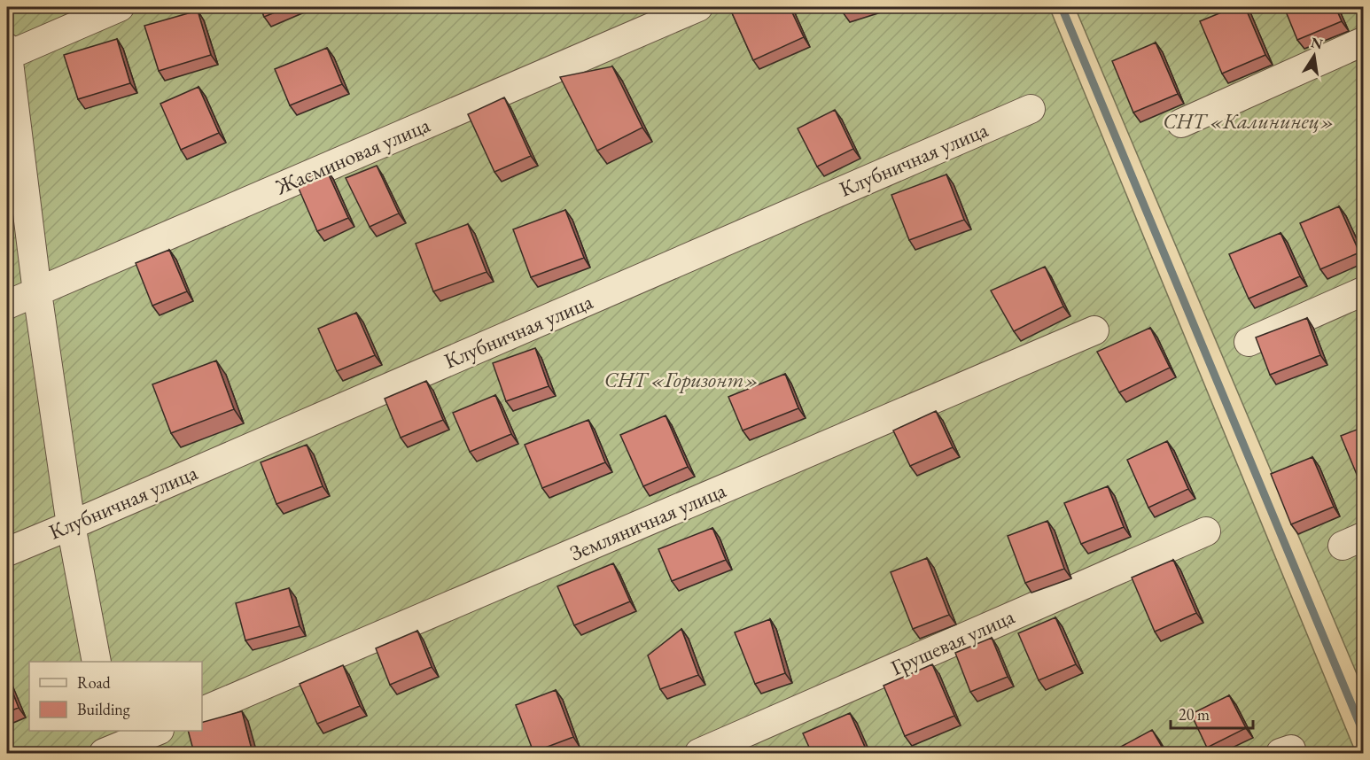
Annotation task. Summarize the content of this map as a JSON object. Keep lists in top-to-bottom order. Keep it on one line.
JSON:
{"streets":{"street":["Жасминовая улица","Клубничная улица","Земляничная улица","Грушевая улица"]},"parks":["СНТ «Калининец»","СНТ «Горизонт»"],"legend":["Road","Building"],"scale_bar":"20 m","north":"top"}
